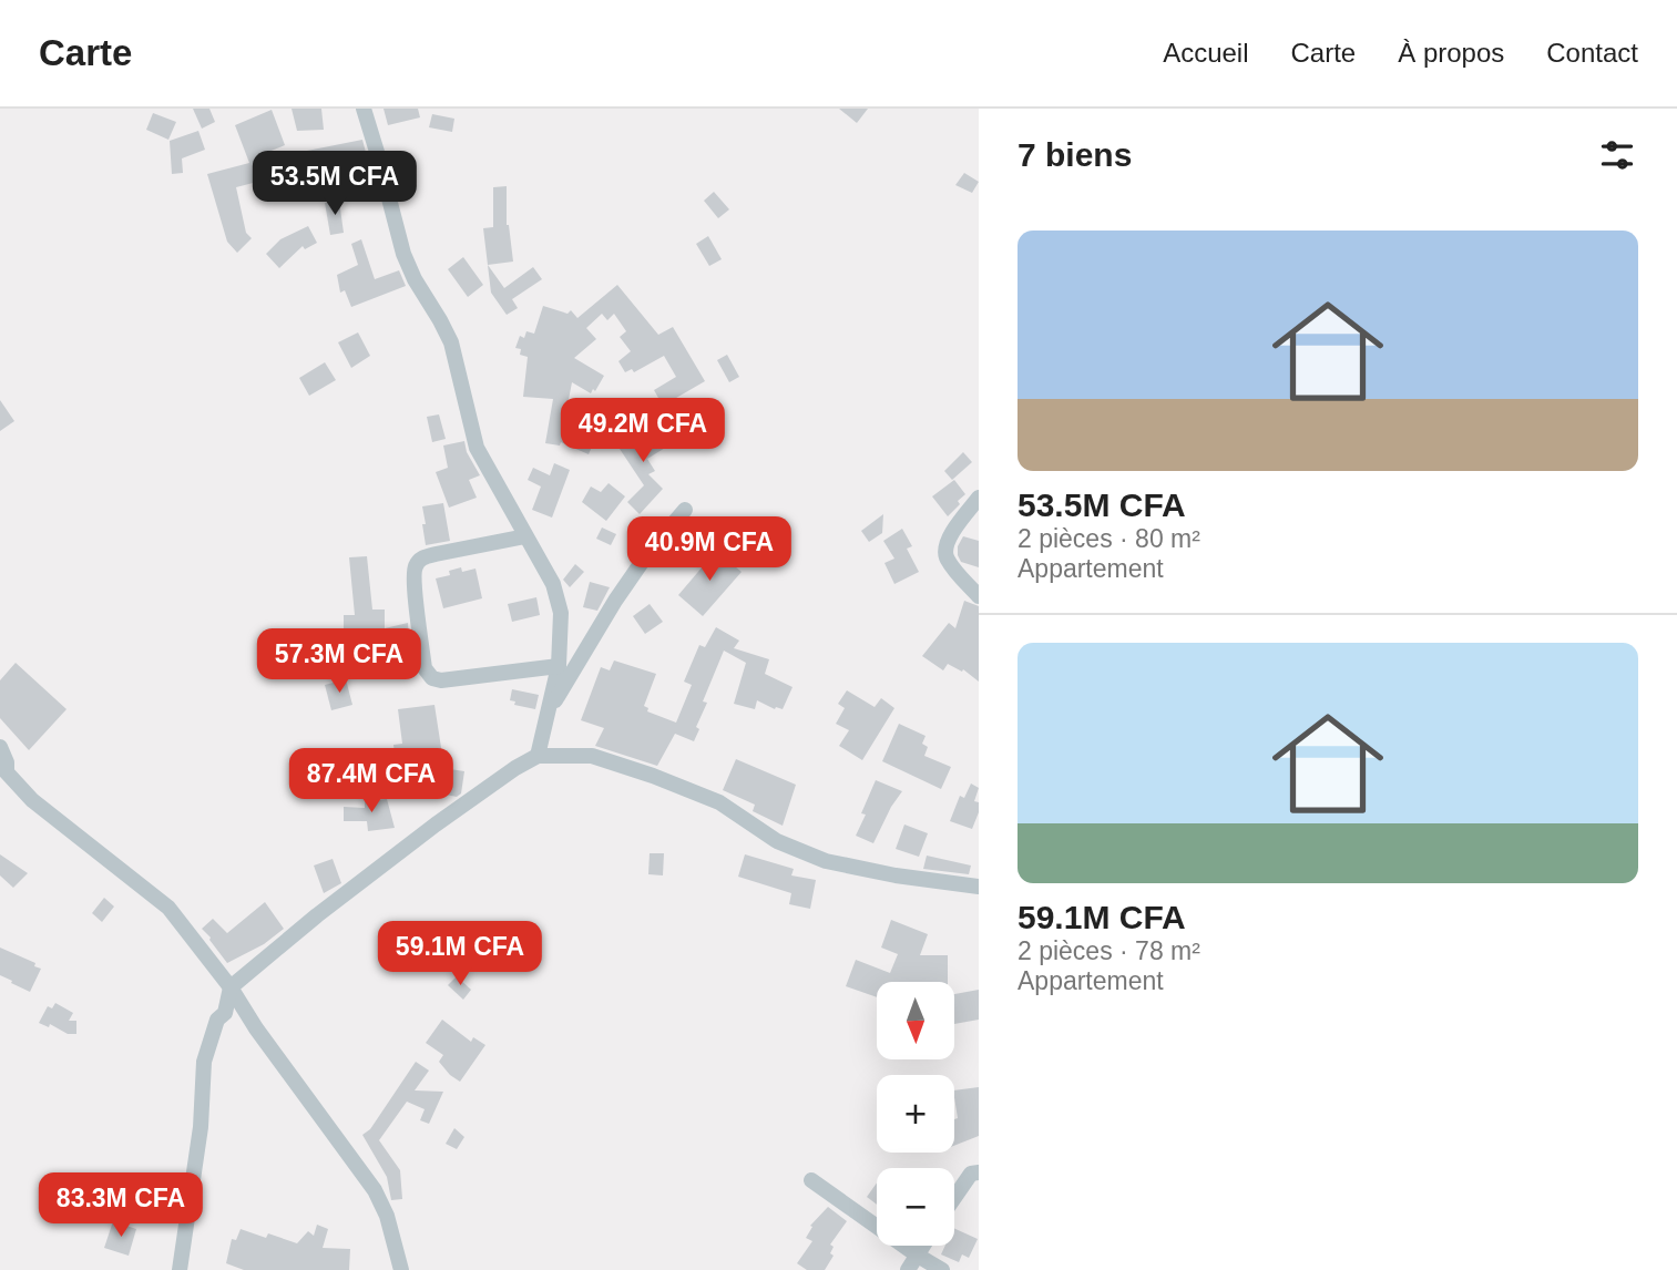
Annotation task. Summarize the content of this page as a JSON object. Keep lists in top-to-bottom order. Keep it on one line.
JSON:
{"north":"bottom","page":{"header":"Carte","nav":["Accueil","Carte","À propos","Contact"],"heading":"7 biens","price":["53.5M CFA","49.2M CFA","40.9M CFA","57.3M CFA","87.4M CFA","59.1M CFA","83.3M CFA"],"list":[{"name":"53.5M CFA","note":"2 pièces · 80 m² · Appartement"},{"name":"59.1M CFA","note":"2 pièces · 78 m² · Appartement"}],"map_buttons":["+","−"]}}
